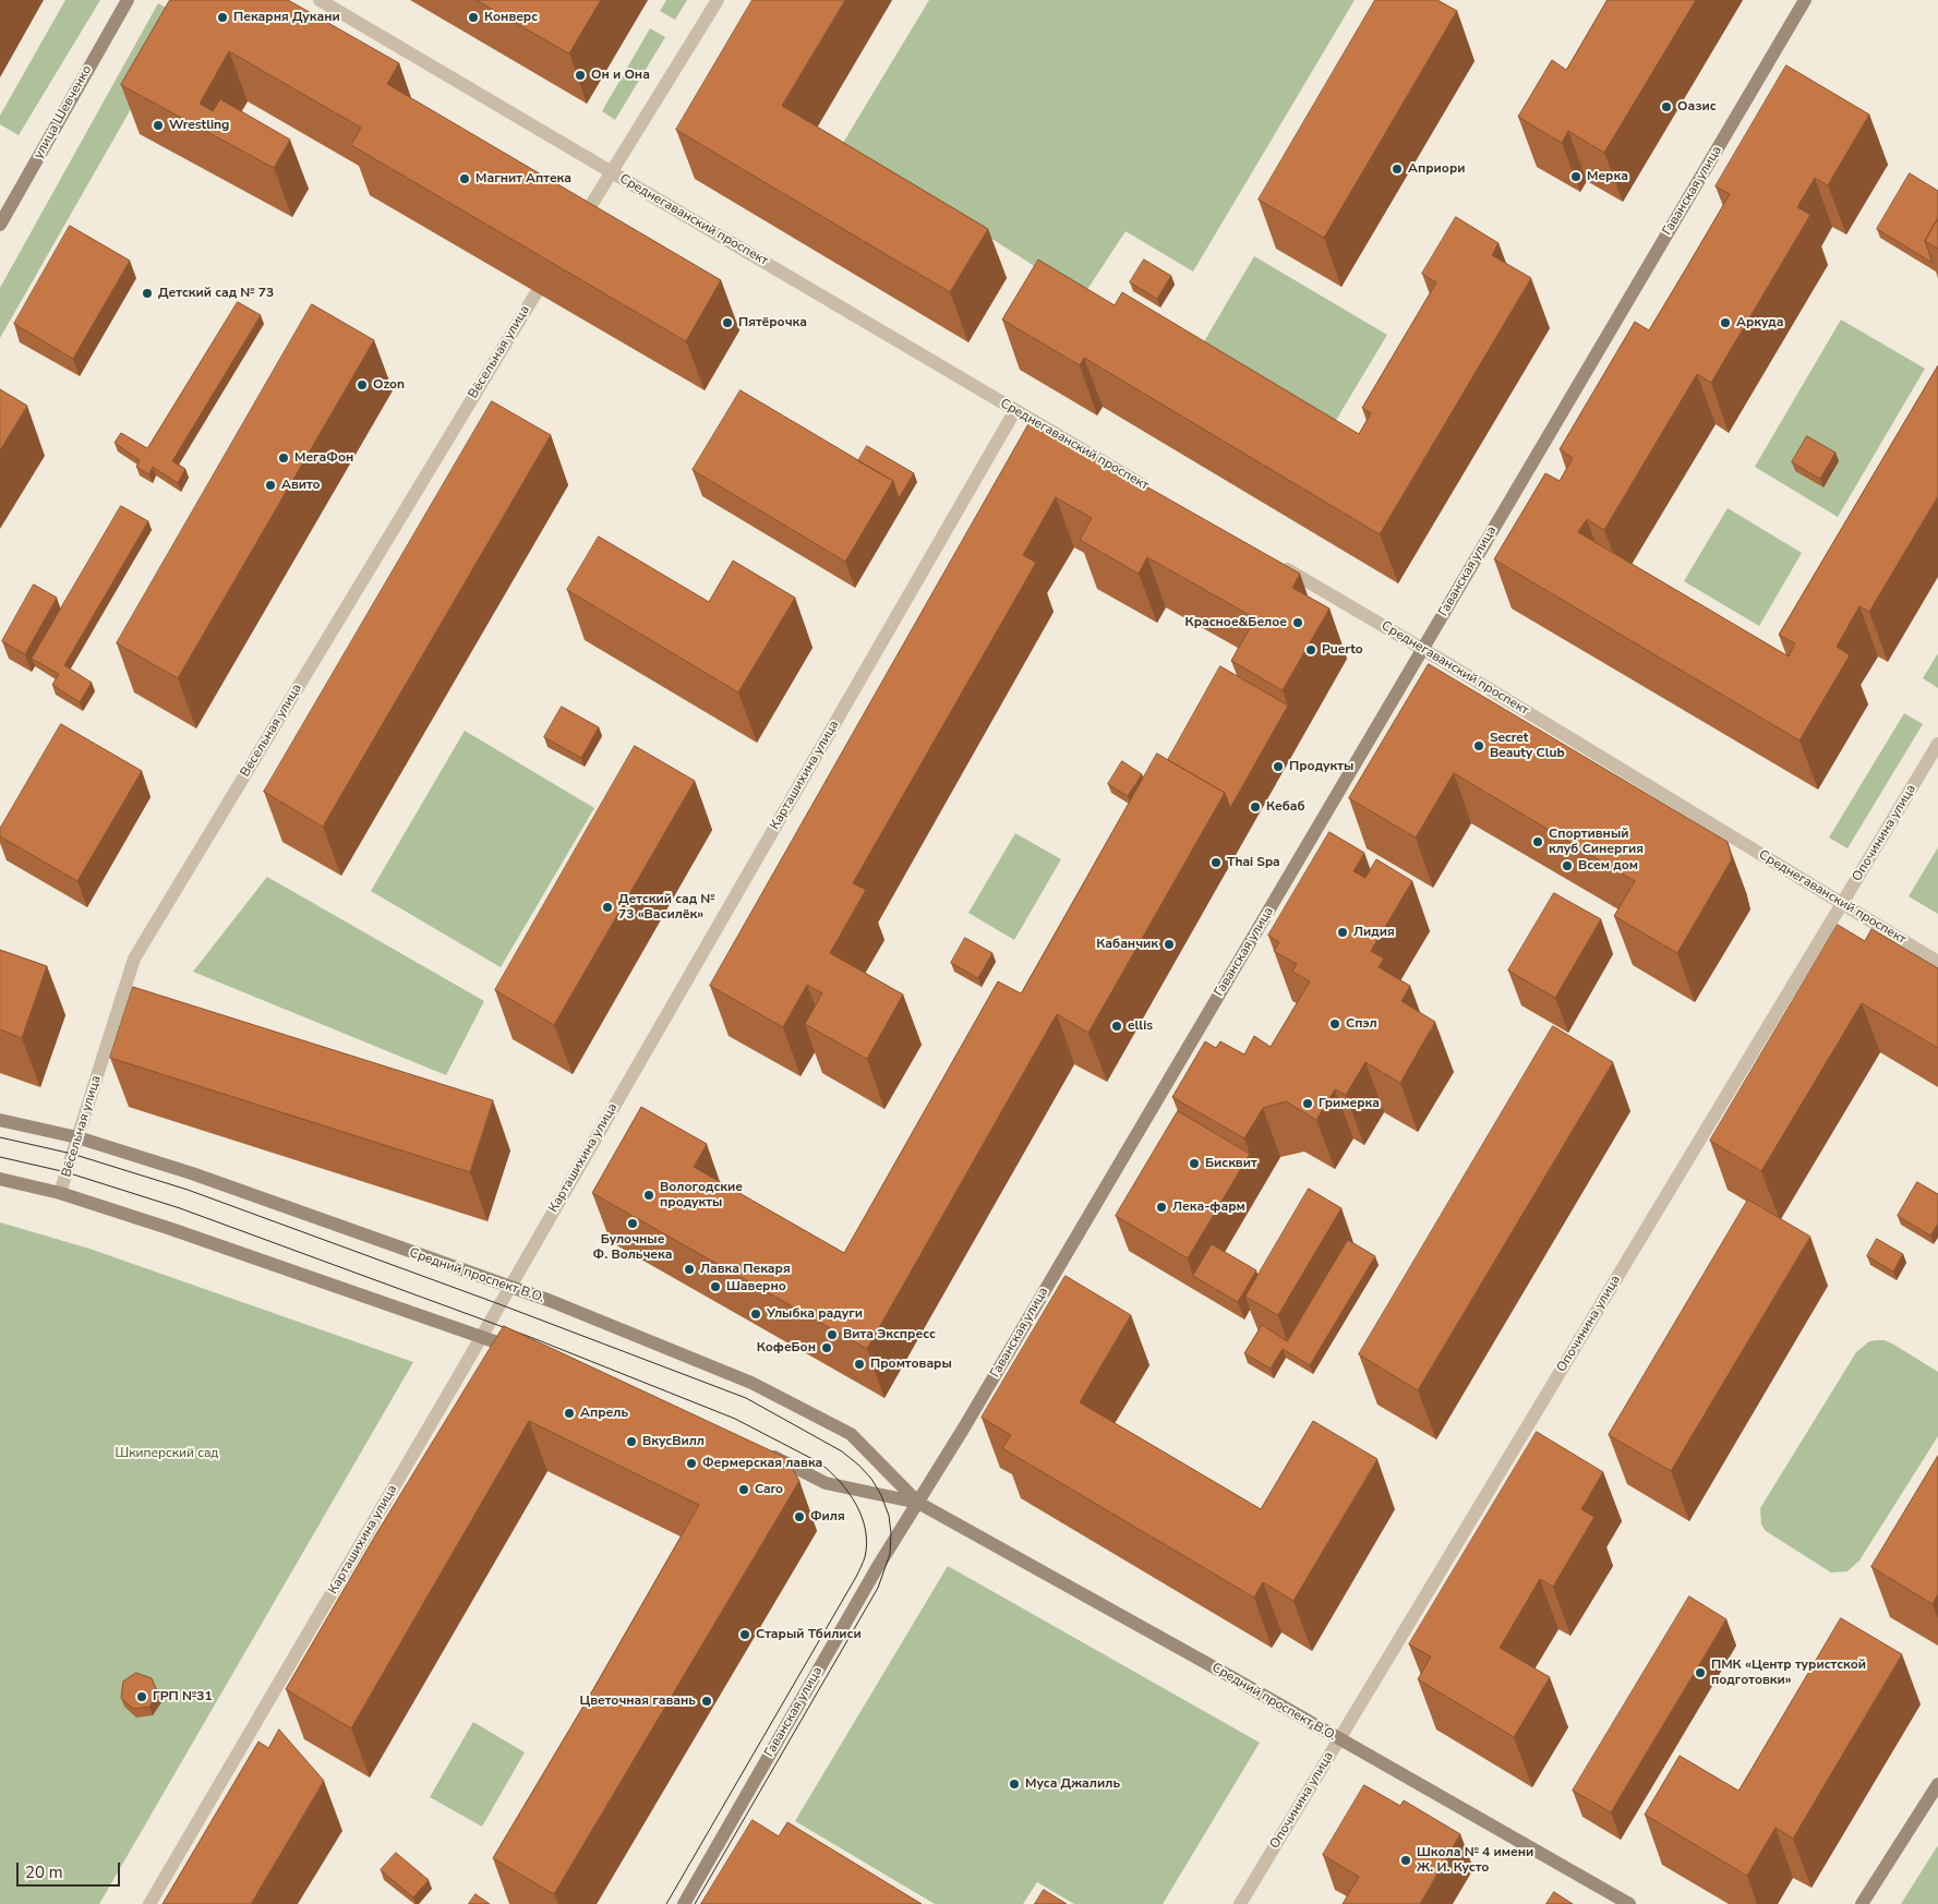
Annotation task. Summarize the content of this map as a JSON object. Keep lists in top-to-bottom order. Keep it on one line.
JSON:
{"streets":{"street":["улица Шевченко","Гаванская улица","Среднегаванский проспект","Вёсельная улица","Карташихина улица","Опочинина улица","Средний проспект В.О."]},"crossings":[["Гаванская улица","Среднегаванский проспект"],["Гаванская улица","Средний проспект В.О."],["Среднегаванский проспект","Карташихина улица"],["Среднегаванский проспект","Опочинина улица"],["Вёсельная улица","Средний проспект В.О."],["Карташихина улица","Средний проспект В.О."],["Опочинина улица","Средний проспект В.О."]],"parks":["Шкиперский сад"],"places":["Пекарня Дукани","Конверс","Он и Она","Оазис","Wrestling","Априори","Мерка","Магнит Аптека","Детский сад № 73","Пятёрочка","Аркуда","Ozon","МегаФон","Авито","Красное&Белое","Puerto","Secret Beauty Club","Продукты","Кебаб","Спортивный клуб Синергия","Thai Spa","Всем дом","Детский сад № 73 «Василёк»","Лидия","Кабанчик","Спэл","ellis","Гримерка","Бисквит","Вологодские продукты","Лека-фарм","Булочные Ф. Вольчека","Лавка Пекаря","Шаверно","Улыбка радуги","Вита Экспресс","КофеБон","Промтовары","Апрель","ВкусВилл","Фермерская лавка","Caro","Филя","Старый Тбилиси","ПМК «Центр туристской подготовки»","ГРП №31","Цветочная гавань","Муса Джалиль","Школа № 4 имени Ж. И. Кусто"],"scale_bar":"20 m"}
